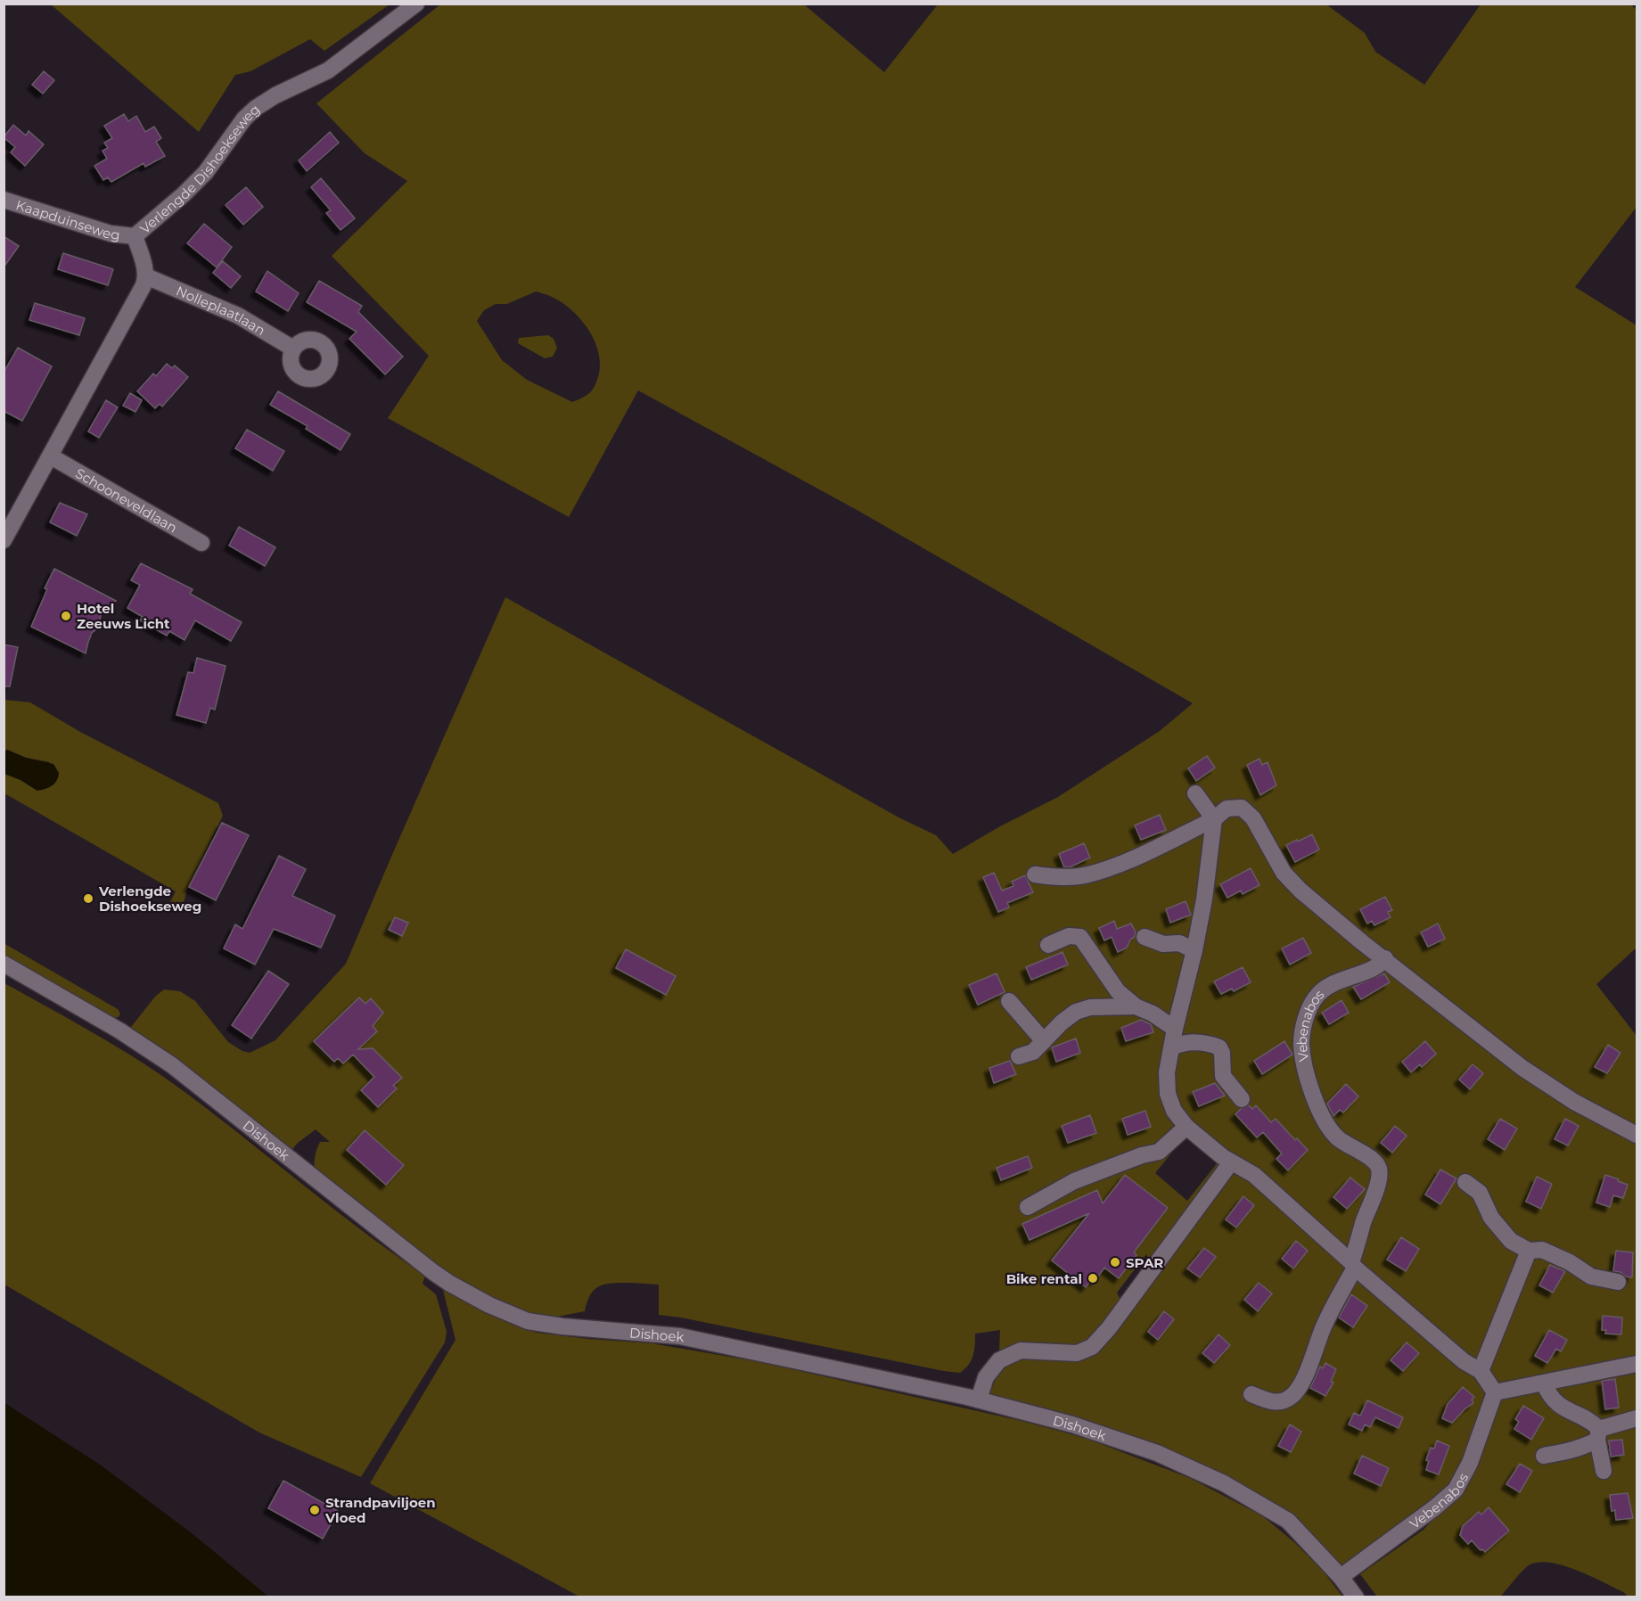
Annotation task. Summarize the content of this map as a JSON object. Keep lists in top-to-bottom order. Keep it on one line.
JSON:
{"streets":{"street":["Verlengde Dishoekseweg","Kaapduinseweg","Nolleplaatlaan","Schooneveldlaan","Vebenabos","Dishoek"]},"crossings":[["Verlengde Dishoekseweg","Kaapduinseweg"],["Verlengde Dishoekseweg","Nolleplaatlaan"],["Vebenabos","Dishoek"]],"places":["Hotel Zeeuws Licht","Verlengde Dishoekseweg","SPAR","Bike rental","Strandpaviljoen Vloed"]}
